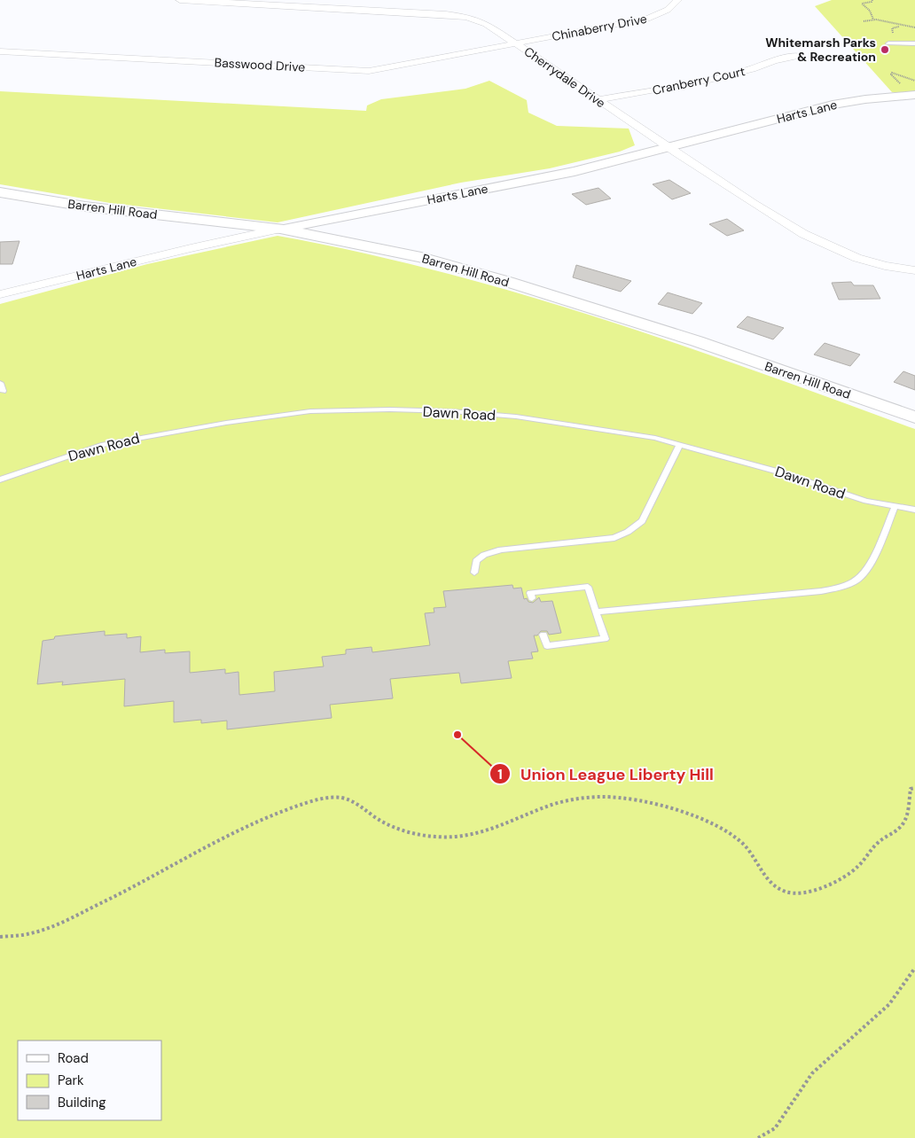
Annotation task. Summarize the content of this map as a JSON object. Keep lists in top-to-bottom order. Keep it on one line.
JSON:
{"streets":{"street":["Chinaberry Drive","Basswood Drive","Cherrydale Drive","Cranberry Court","Harts Lane","Barren Hill Road"],"lane":["Dawn Road"]},"crossings":[["Chinaberry Drive","Basswood Drive"],["Chinaberry Drive","Cherrydale Drive"],["Basswood Drive","Cherrydale Drive"],["Cherrydale Drive","Cranberry Court"],["Cherrydale Drive","Harts Lane"],["Harts Lane","Barren Hill Road"]],"places":["Whitemarsh Parks & Recreation","Union League Liberty Hill"],"legend":["Road","Park","Building"]}
